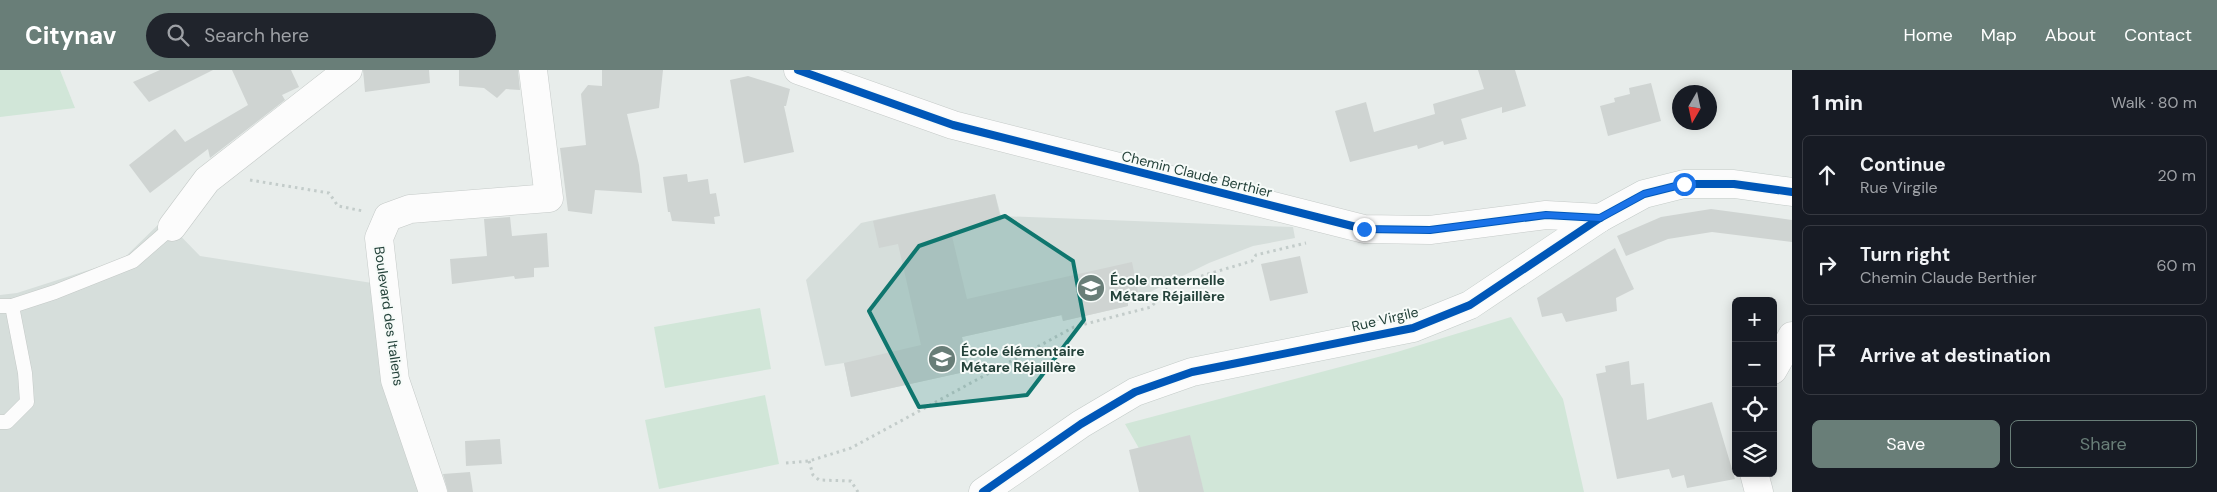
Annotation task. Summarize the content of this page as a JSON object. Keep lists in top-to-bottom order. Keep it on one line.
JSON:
{"streets":{"street":["Chemin Claude Berthier","Boulevard des Italiens","Rue Virgile"]},"crossings":[["Chemin Claude Berthier","Rue Virgile"]],"places":{"school or university":["École maternelle Métare Réjaillère","École élémentaire Métare Réjaillère"]},"north":"bottom","page":{"header":"Citynav","search":"Search here","nav":["Home","Map","About","Contact"],"heading":["1 min","Walk · 80 m"],"list":[["Continue","Rue Virgile","20 m"],["Turn right","Chemin Claude Berthier","60 m"],"Arrive at destination"],"map_buttons":["+","−"],"buttons":["Save","Share"]}}
